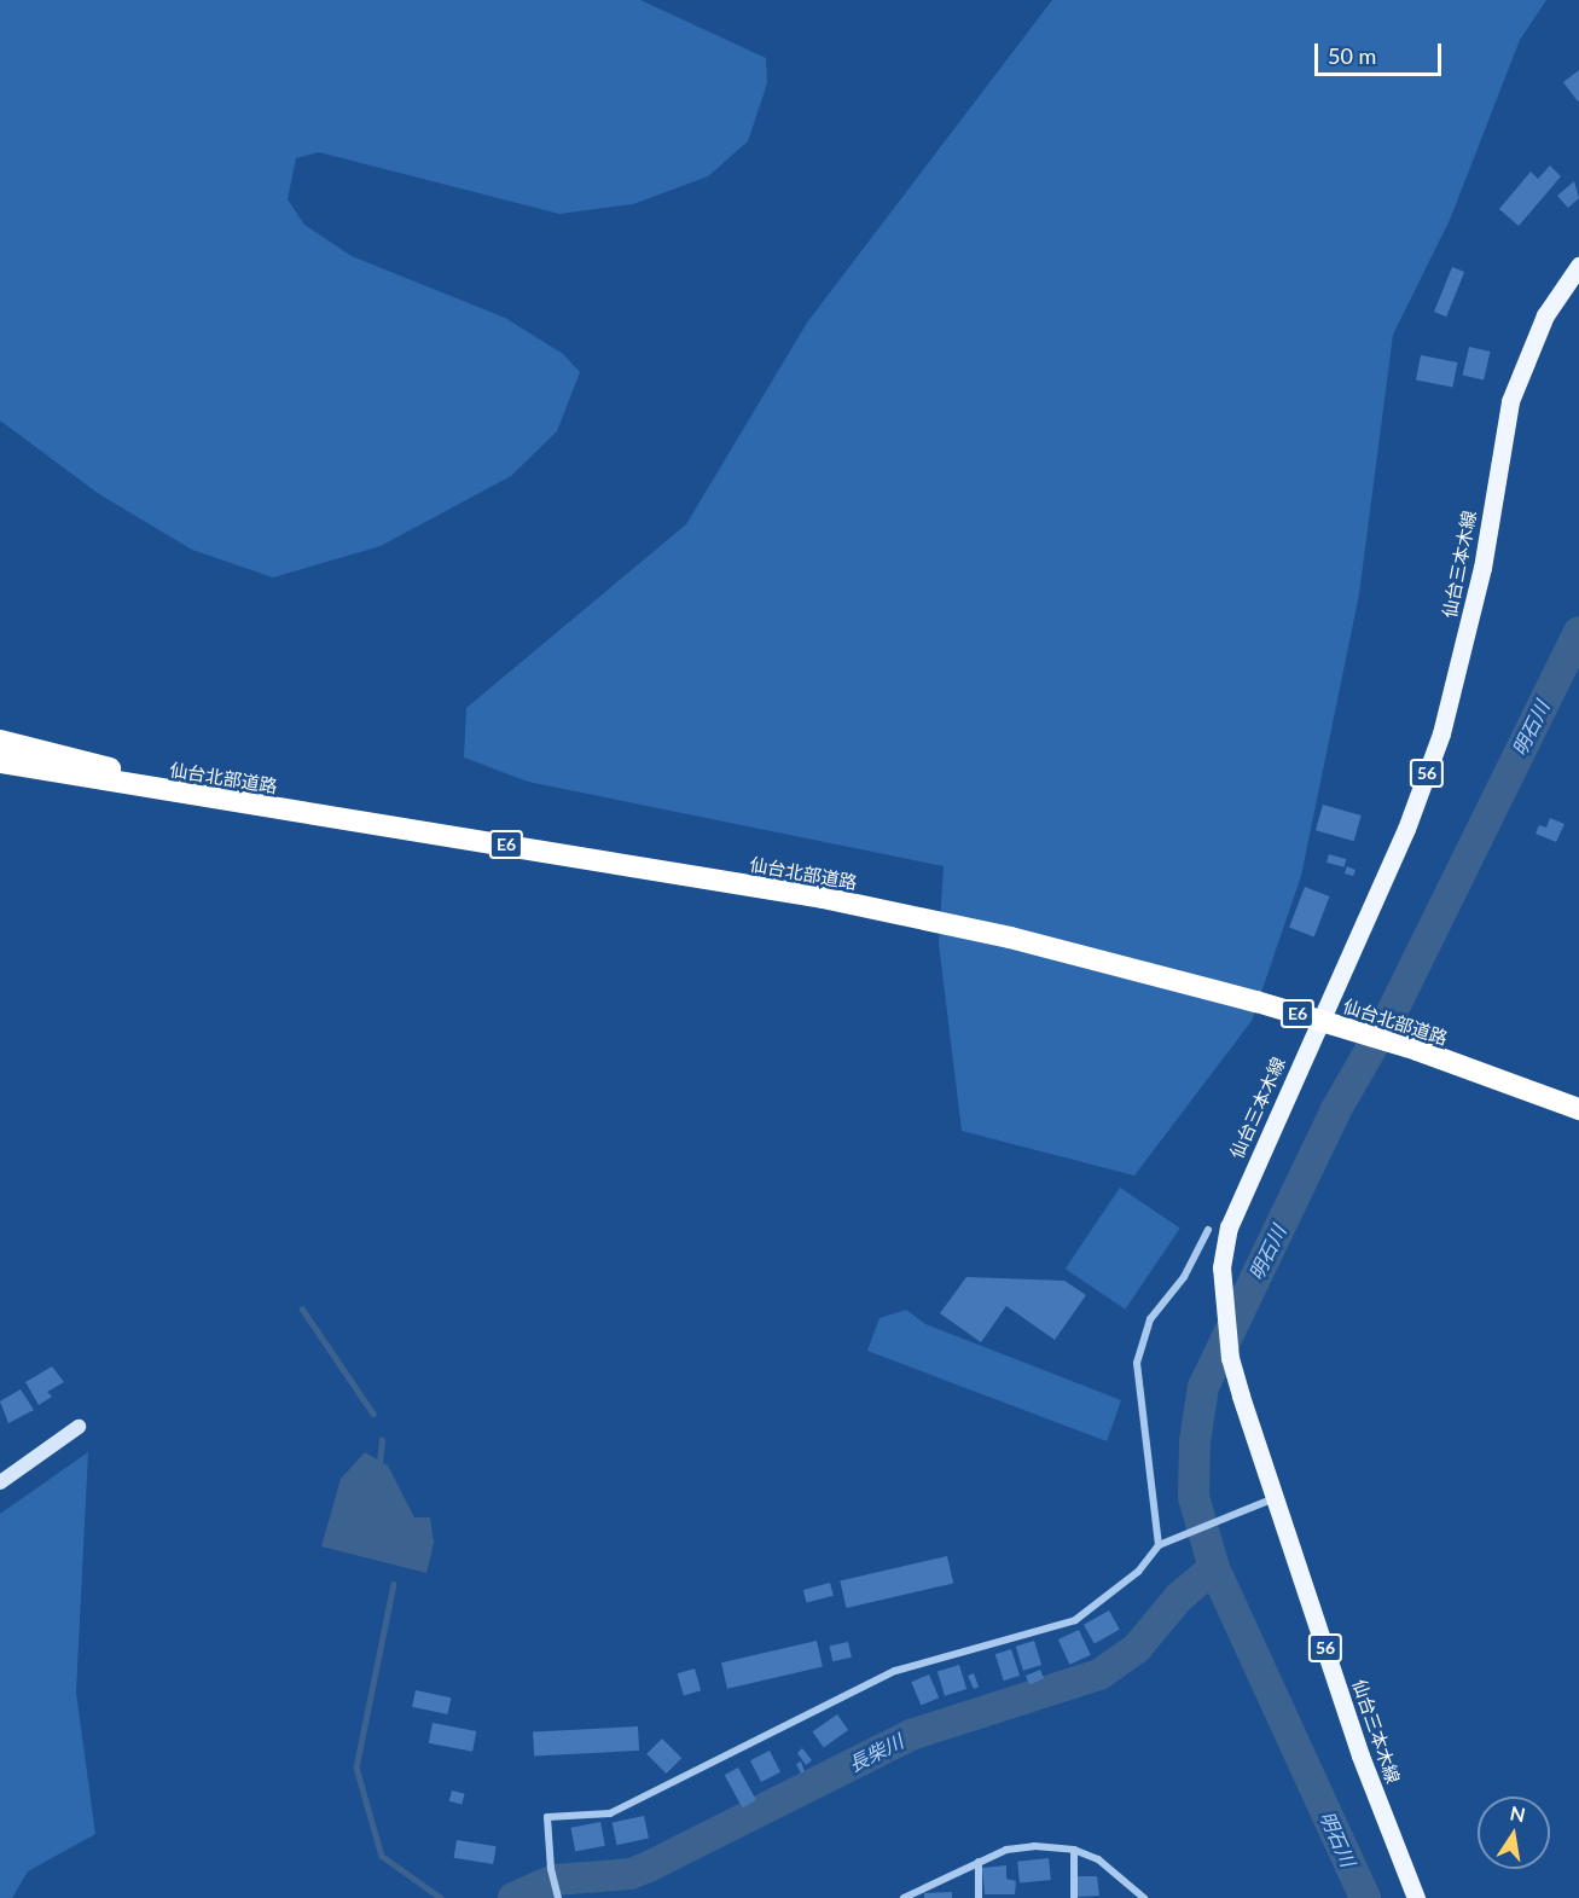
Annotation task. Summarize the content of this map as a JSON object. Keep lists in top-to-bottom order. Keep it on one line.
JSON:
{"streets":{"highway":["仙台北部道路","E6"],"main road":["仙台三本木線","56"]},"water":["明石川","長柴川"],"scale_bar":"50 m","north":"top"}
